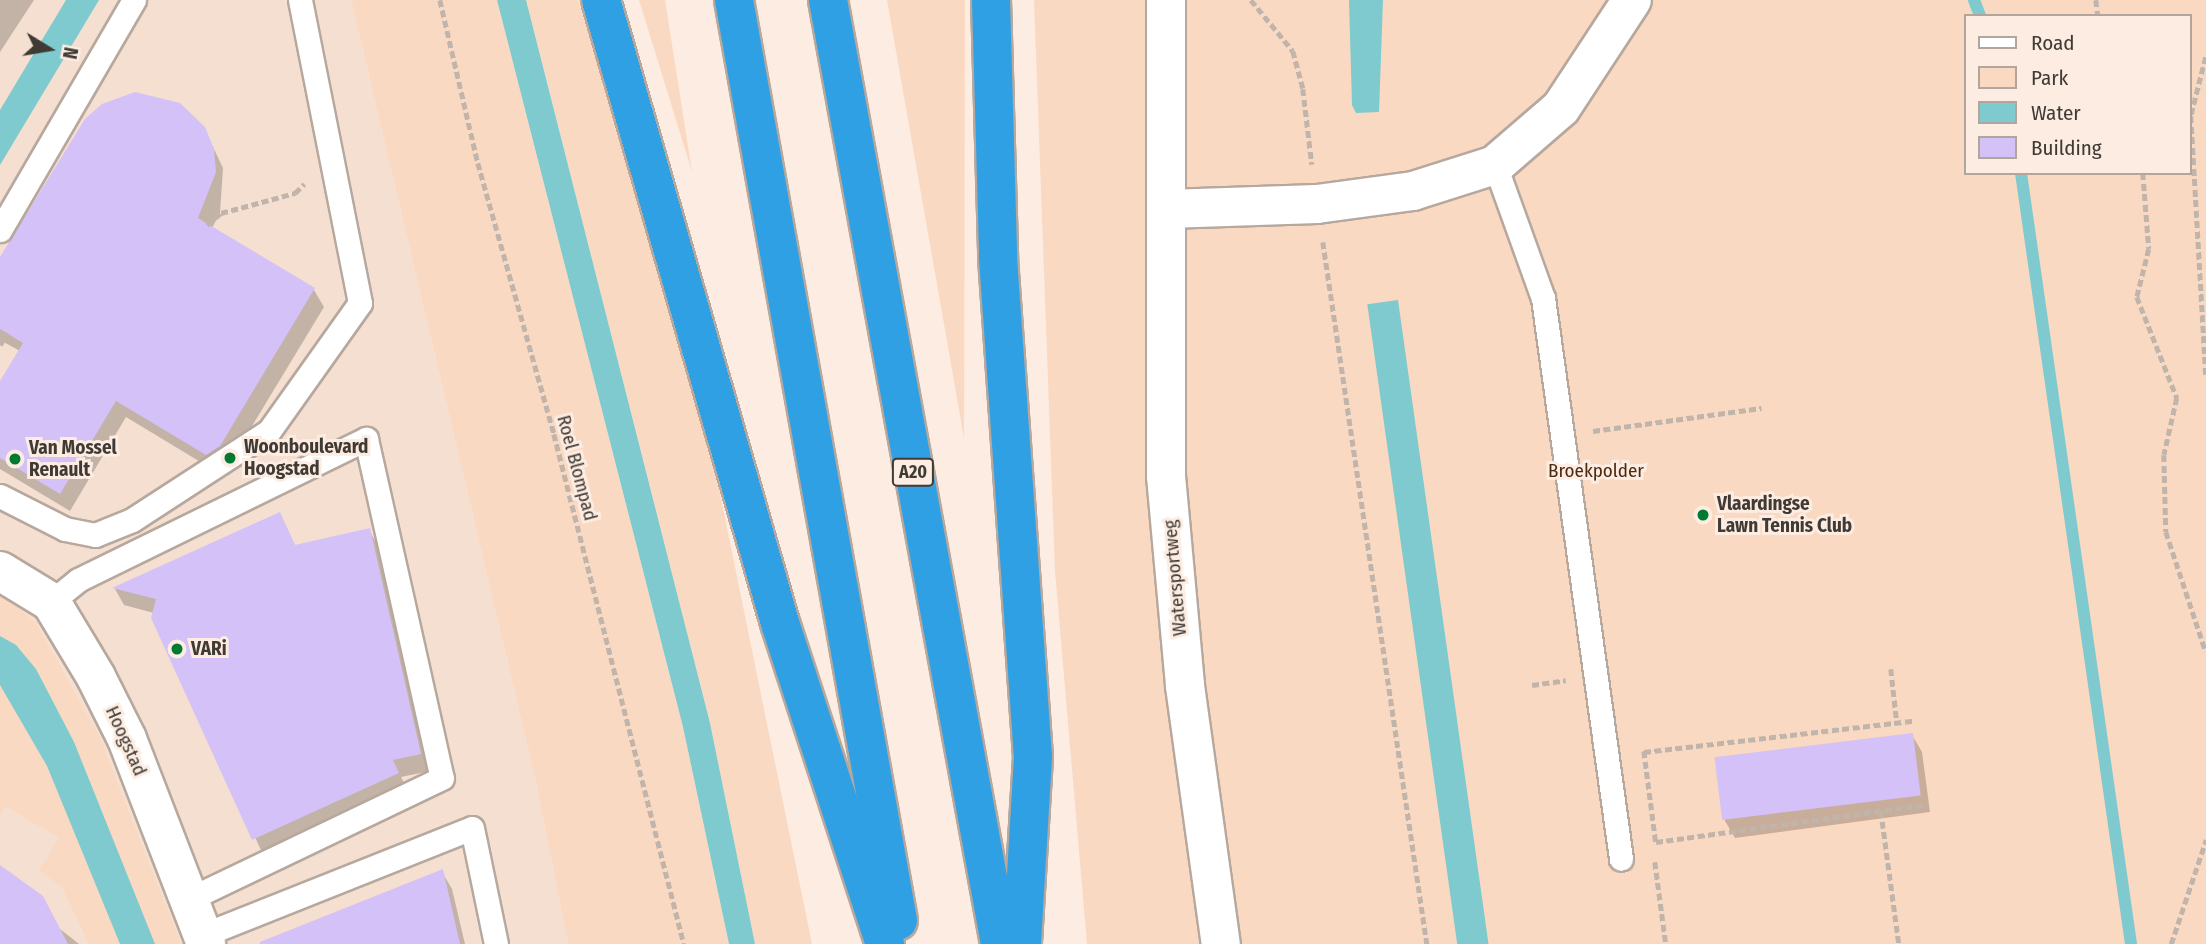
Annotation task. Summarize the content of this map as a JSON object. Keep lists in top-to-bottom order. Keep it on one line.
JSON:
{"streets":{"highway":["A20"],"street":["Watersportweg","Hoogstad"],"path":["Roel Blompad"]},"parks":["Broekpolder"],"places":["Woonboulevard Hoogstad","Van Mossel Renault","Vlaardingse Lawn Tennis Club","VARi"],"legend":["Road","Park","Water","Building"],"north":"right"}
